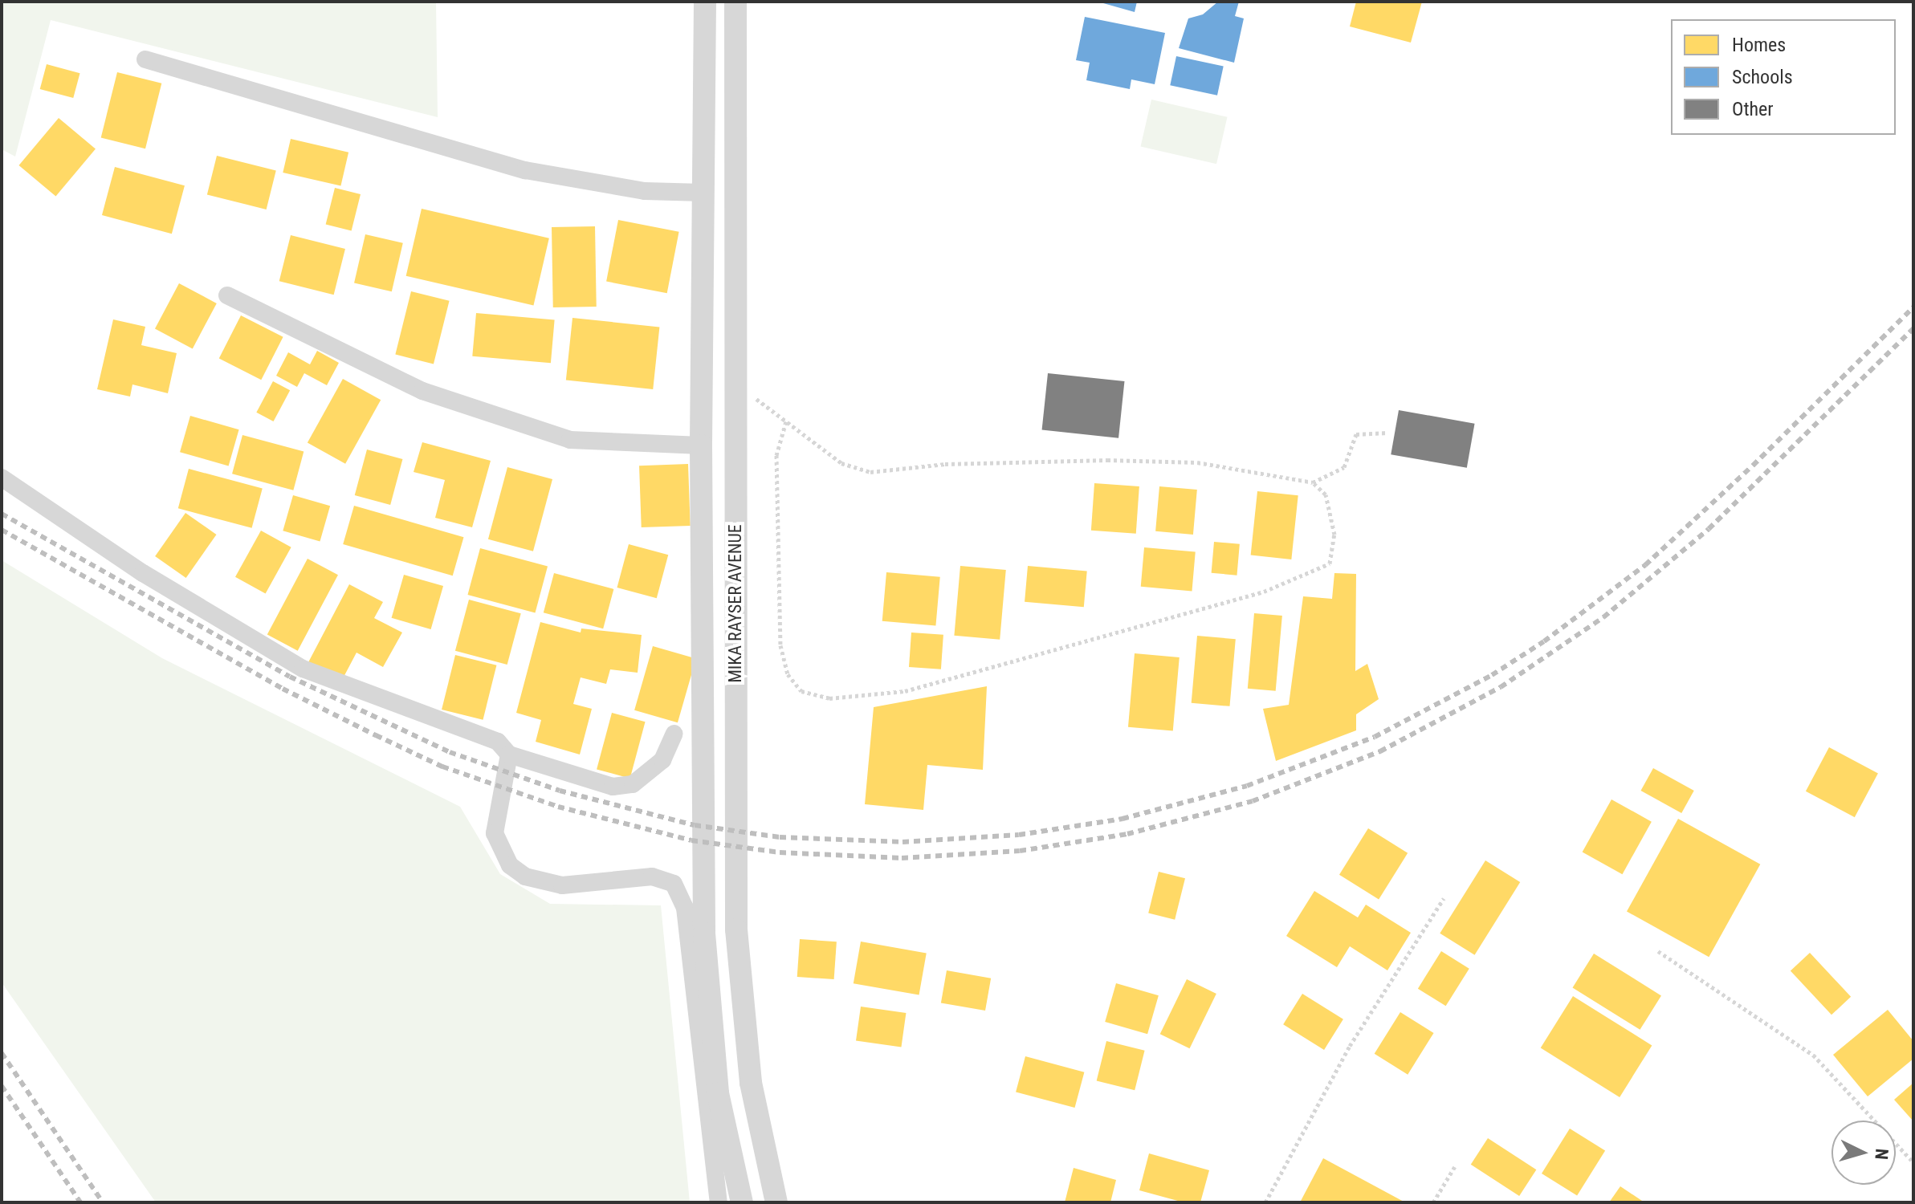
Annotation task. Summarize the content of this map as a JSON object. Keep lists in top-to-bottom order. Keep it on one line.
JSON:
{"streets":{"street":["MIKA RAYSER AVENUE"]},"legend":["Homes","Schools","Other"],"north":"right"}
